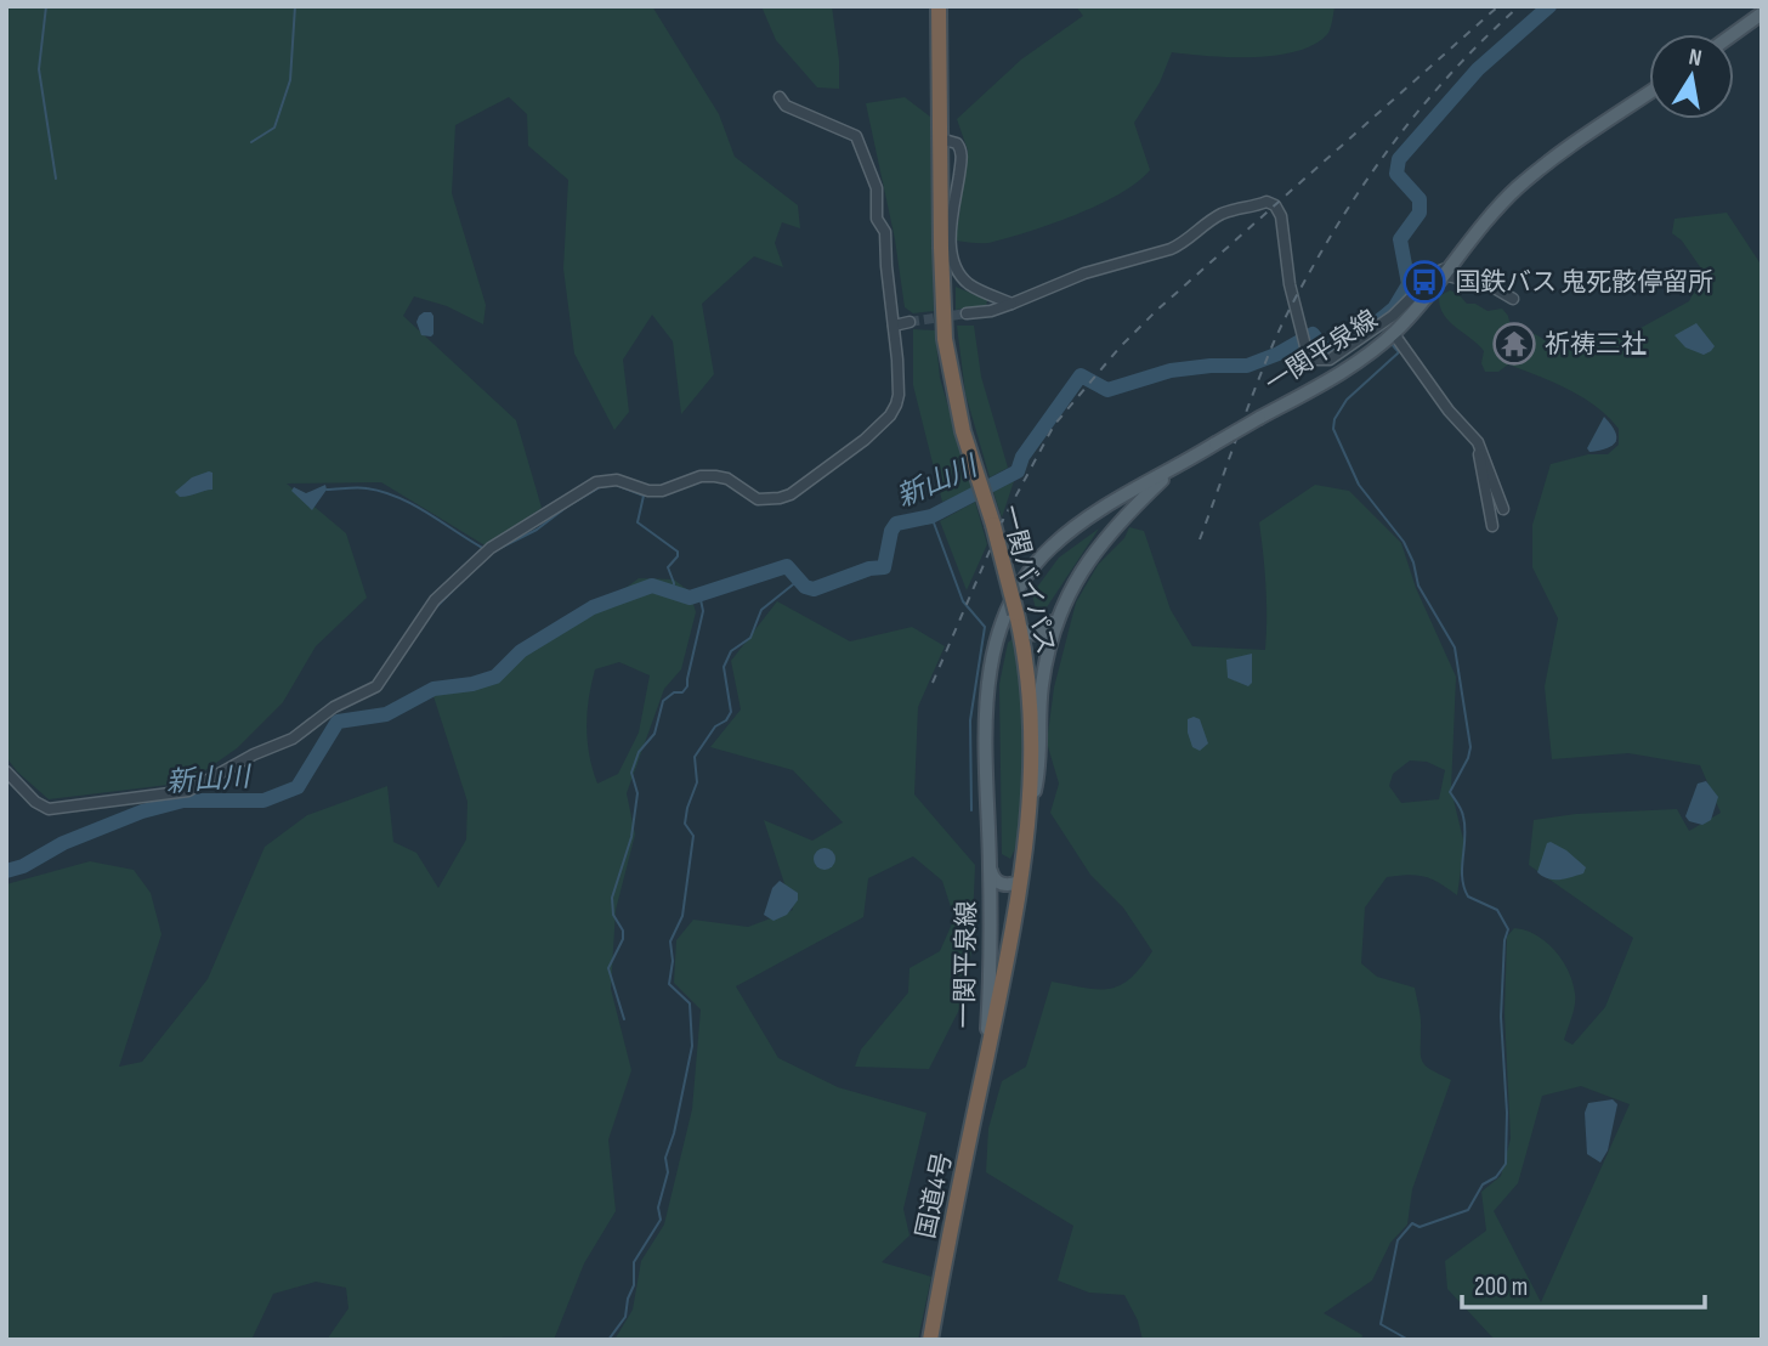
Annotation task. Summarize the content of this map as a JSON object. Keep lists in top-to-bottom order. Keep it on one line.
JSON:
{"streets":{"highway":["一関バイパス","国道4号"],"main road":["一関平泉線"]},"crossings":[["一関平泉線","一関バイパス"],["一関平泉線","国道4号"],["一関バイパス","国道4号"]],"water":["新山川"],"places":{"bus stop":["国鉄バス 鬼死骸停留所"],"temple":["祈祷三社"]},"scale_bar":"200 m","north":"top"}
